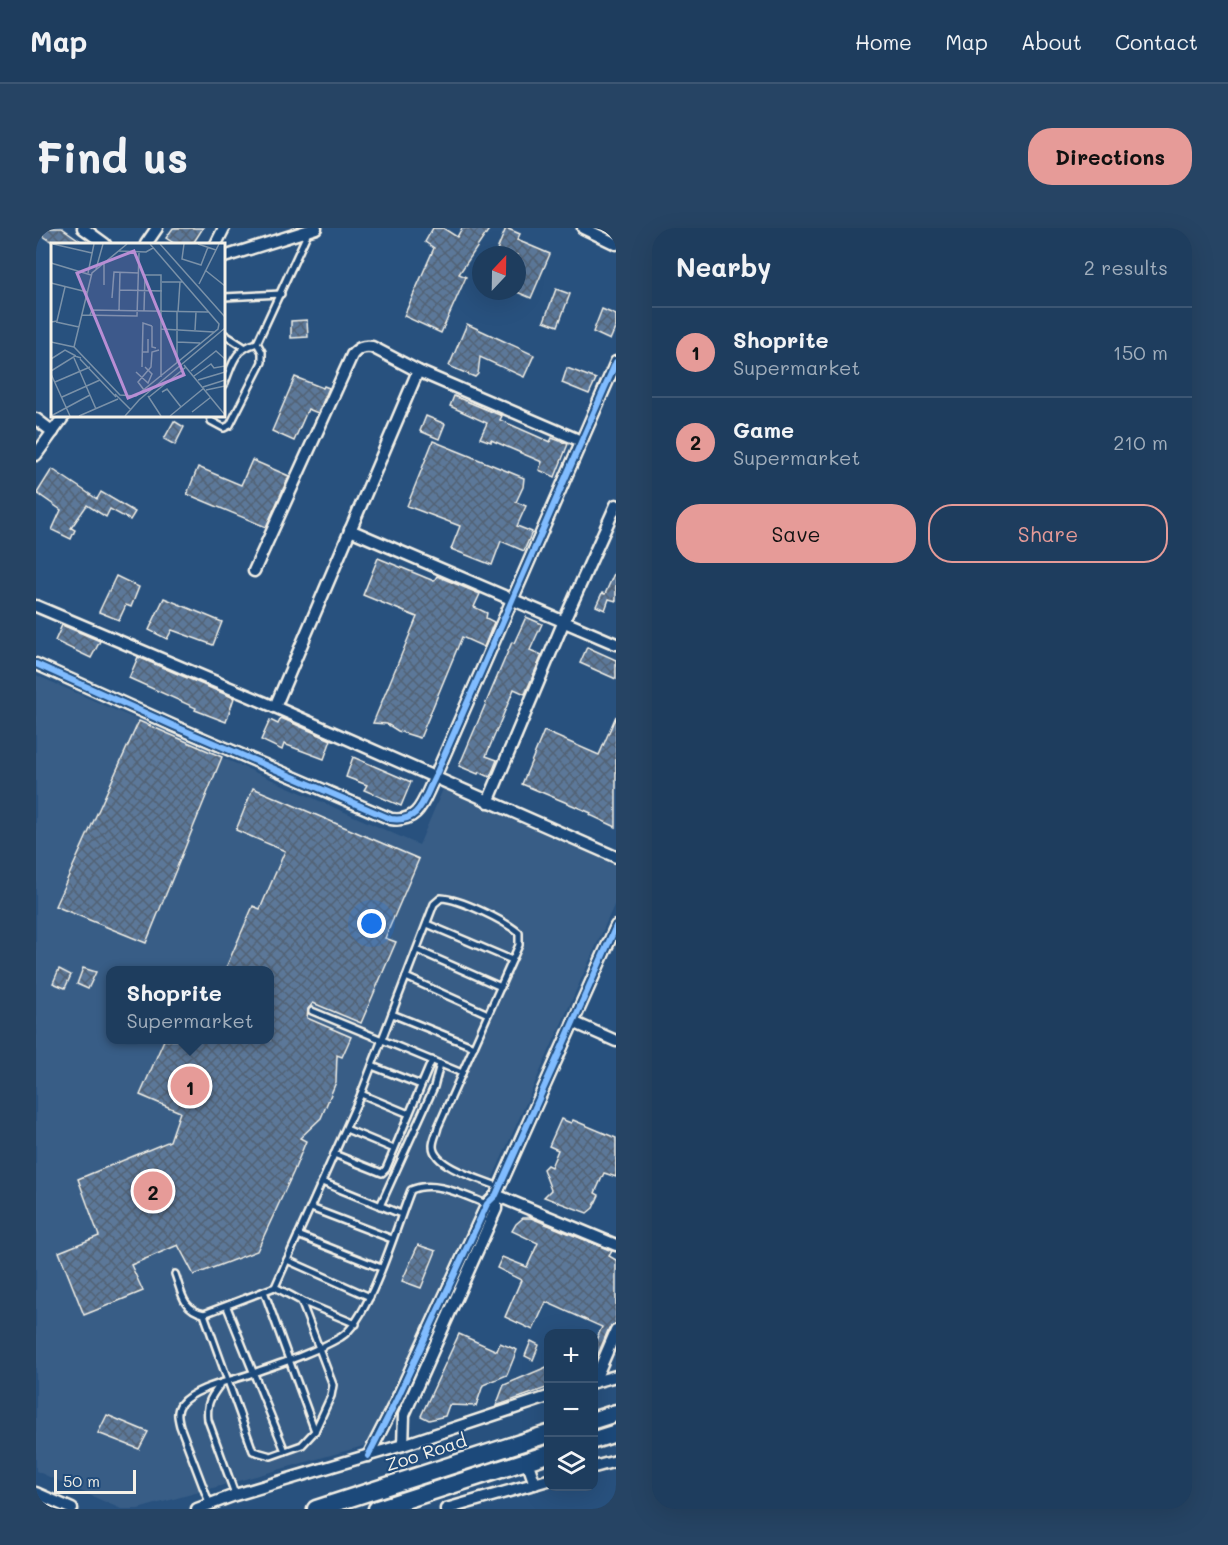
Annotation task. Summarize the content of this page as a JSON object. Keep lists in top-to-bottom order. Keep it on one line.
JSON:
{"streets":{"main road":["Zoo Road"]},"scale_bar":"50 m","north":"top","page":{"header":"Map","nav":["Home","Map","About","Contact"],"buttons":["Directions",["Save","Share"]],"title":"Find us","heading":["Nearby","2 results"],"list":[{"mark":"1","name":"Shoprite","note":"Supermarket","value":"150 m"},{"mark":"2","name":"Game","note":"Supermarket","value":"210 m"}],"popup":["Shoprite","Supermarket"],"pins":["1","2"],"map_buttons":["+","−"],"scale":"50 m"}}
